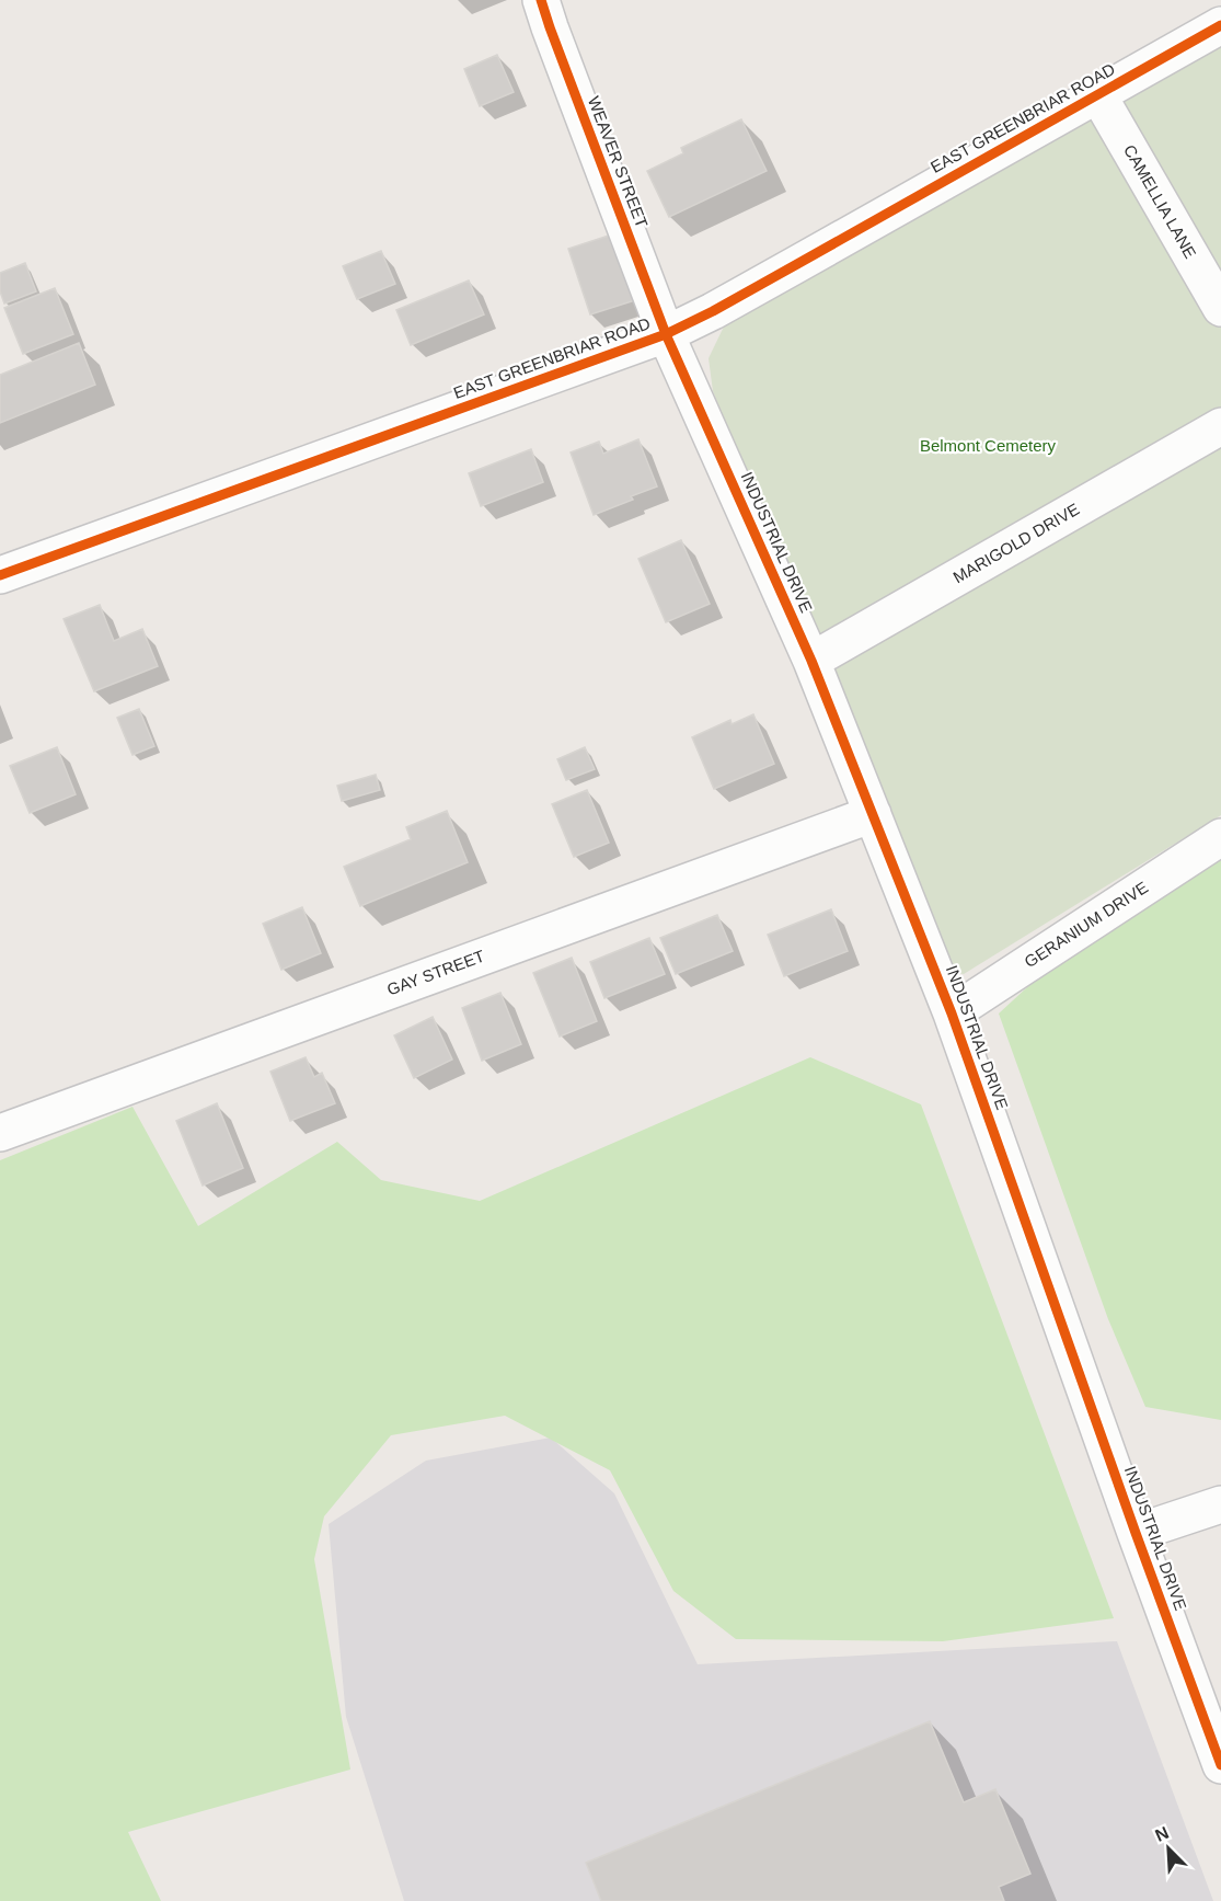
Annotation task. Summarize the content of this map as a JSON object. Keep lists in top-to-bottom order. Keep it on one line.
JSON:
{"streets":{"street":["EAST GREENBRIAR ROAD","WEAVER STREET","CAMELLIA LANE","INDUSTRIAL DRIVE","MARIGOLD DRIVE","GERANIUM DRIVE","GAY STREET"]},"crossings":[["EAST GREENBRIAR ROAD","WEAVER STREET"],["EAST GREENBRIAR ROAD","CAMELLIA LANE"],["EAST GREENBRIAR ROAD","INDUSTRIAL DRIVE"],["WEAVER STREET","INDUSTRIAL DRIVE"],["INDUSTRIAL DRIVE","MARIGOLD DRIVE"],["INDUSTRIAL DRIVE","GERANIUM DRIVE"],["INDUSTRIAL DRIVE","GAY STREET"]],"parks":["Belmont Cemetery"],"north":"top left"}
